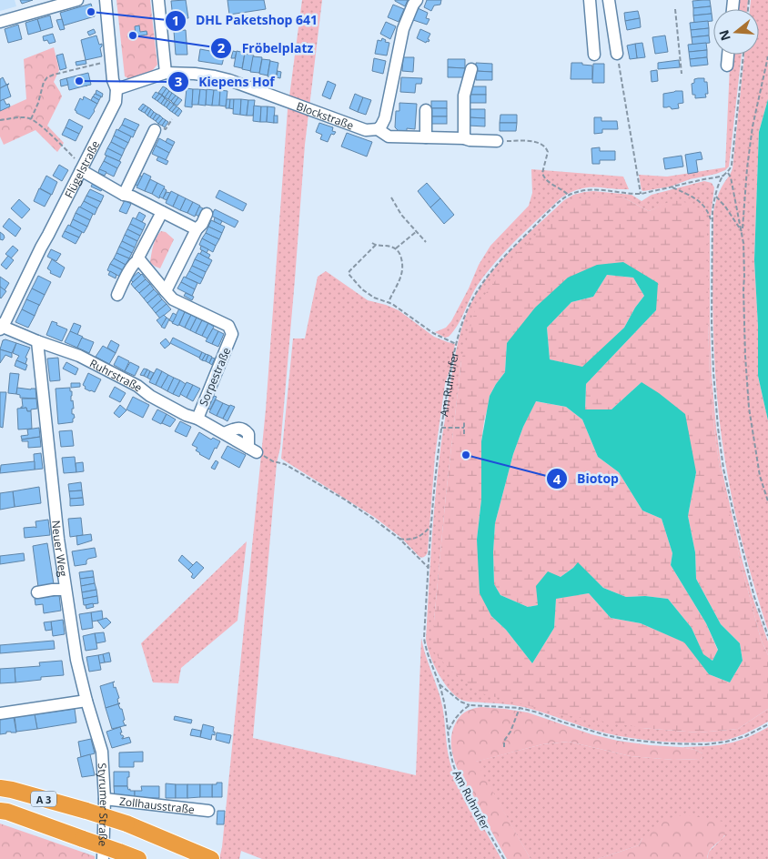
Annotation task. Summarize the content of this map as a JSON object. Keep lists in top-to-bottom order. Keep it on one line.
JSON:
{"streets":{"highway":["A 3"],"street":["Blockstraße","Flügelstraße","Ruhrstraße","Sorpestraße","Neuer Weg","Zollhausstraße","Styrumer Straße"],"path":["Am Ruhrufer"]},"crossings":[["Blockstraße","Flügelstraße"],["Flügelstraße","Ruhrstraße"],["Ruhrstraße","Sorpestraße"],["Ruhrstraße","Neuer Weg"],["Neuer Weg","Styrumer Straße"],["Zollhausstraße","Styrumer Straße"]],"places":["DHL Paketshop 641","Fröbelplatz","Kiepens Hof","Biotop"],"north":"left"}
